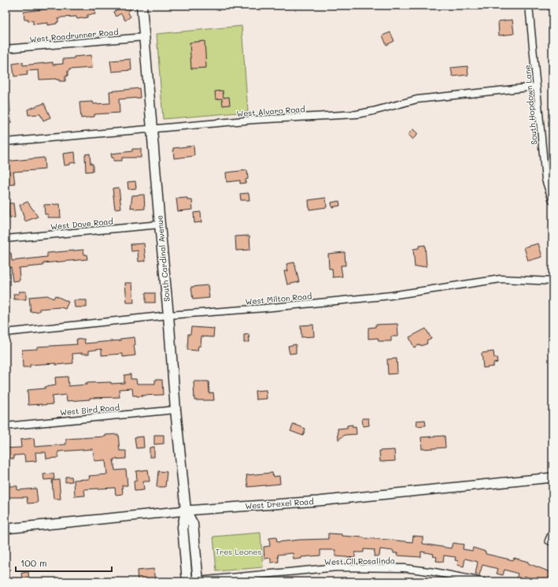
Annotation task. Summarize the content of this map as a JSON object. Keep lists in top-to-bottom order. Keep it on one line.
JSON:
{"streets":{"main road":["South Cardinal Avenue"],"street":["West Roadrunner Road","South Hopdown Lane","West Alvaro Road","West Dove Road","West Milton Road","West Bird Road","West Drexel Road","West Cll Rosalinda"]},"crossings":[["West Roadrunner Road","South Cardinal Avenue"],["South Hopdown Lane","West Alvaro Road"],["West Alvaro Road","South Cardinal Avenue"],["West Dove Road","South Cardinal Avenue"],["South Cardinal Avenue","West Milton Road"],["South Cardinal Avenue","West Bird Road"],["South Cardinal Avenue","West Drexel Road"],["South Cardinal Avenue","West Cll Rosalinda"]],"parks":["Tres Leones"],"scale_bar":"100 m"}
